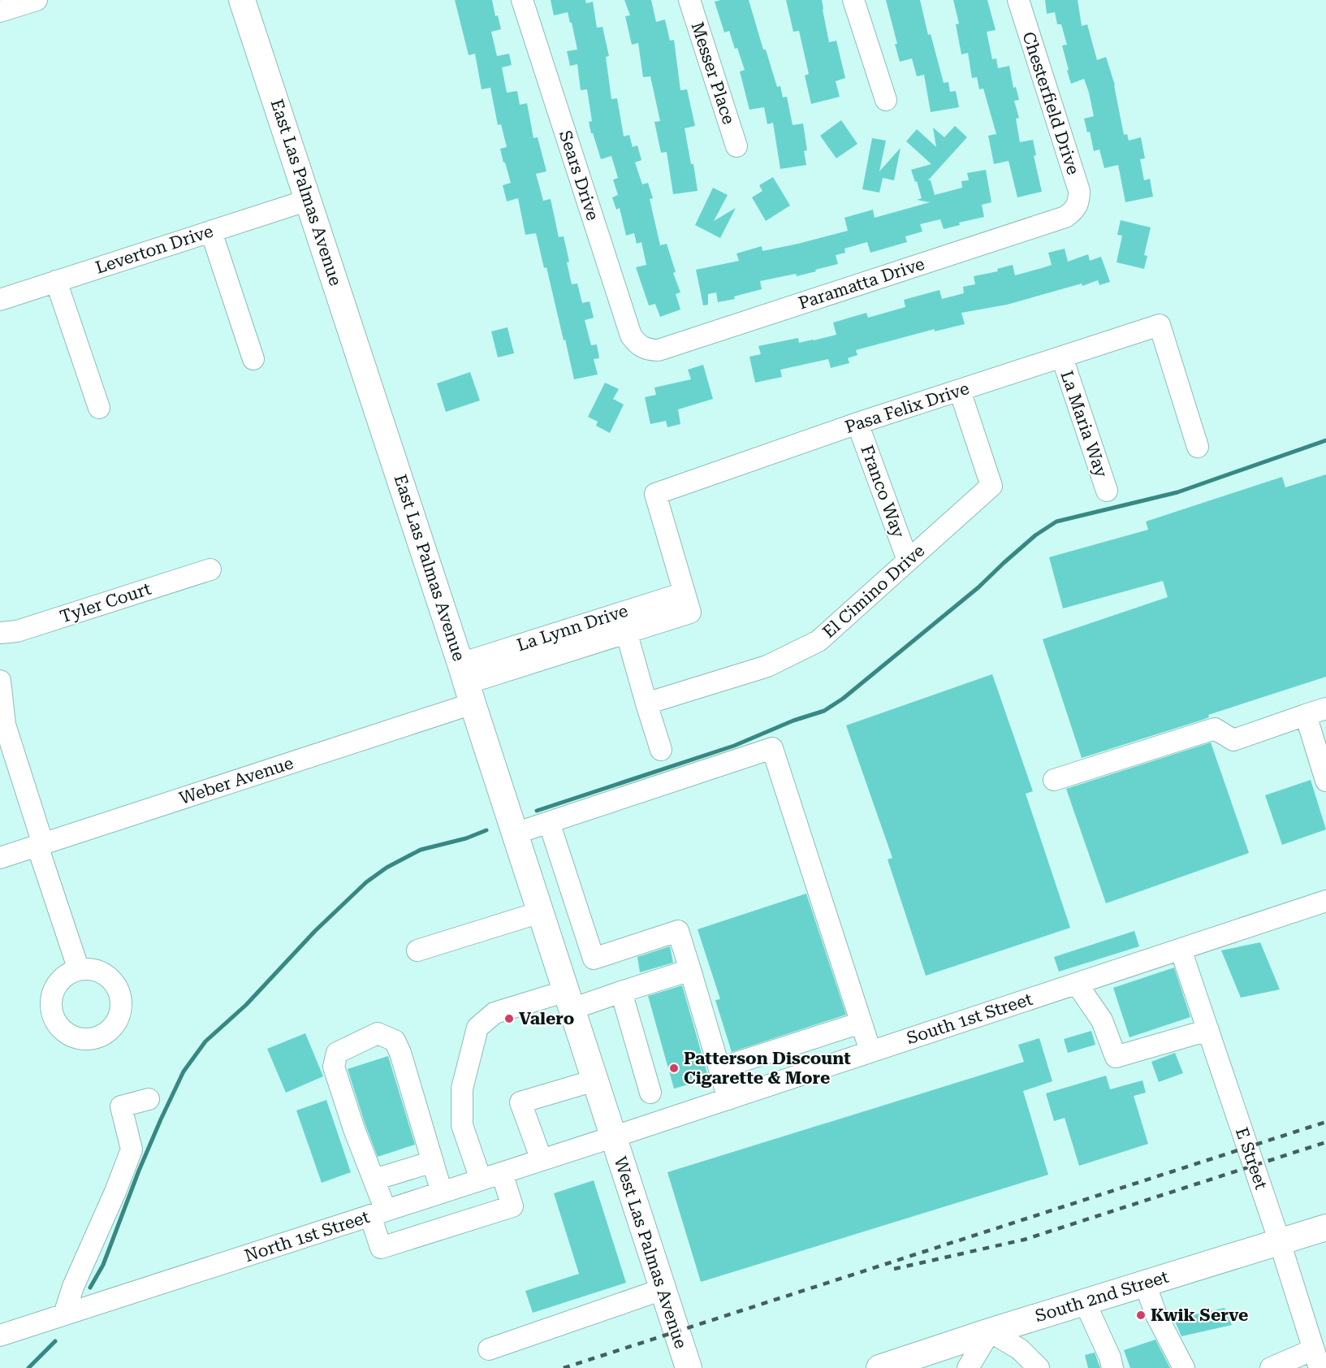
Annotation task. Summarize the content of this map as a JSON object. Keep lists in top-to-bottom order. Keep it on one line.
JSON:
{"streets":{"main road":["East Las Palmas Avenue","West Las Palmas Avenue","South 2nd Street"],"street":["Messer Place","Chesterfield Drive","Sears Drive","Leverton Drive","Paramatta Drive","Pasa Felix Drive","La Maria Way","Franco Way","El Cimino Drive","Tyler Court","La Lynn Drive","Weber Avenue","South 1st Street","E Street","North 1st Street"]},"crossings":[["Chesterfield Drive","Paramatta Drive"],["Sears Drive","Paramatta Drive"],["East Las Palmas Avenue","Leverton Drive"],["East Las Palmas Avenue","La Lynn Drive"],["East Las Palmas Avenue","Weber Avenue"],["East Las Palmas Avenue","South 1st Street"],["East Las Palmas Avenue","North 1st Street"],["East Las Palmas Avenue","West Las Palmas Avenue"],["Pasa Felix Drive","La Maria Way"],["Pasa Felix Drive","Franco Way"],["Pasa Felix Drive","El Cimino Drive"],["Pasa Felix Drive","La Lynn Drive"],["Franco Way","El Cimino Drive"],["La Lynn Drive","Weber Avenue"],["South 1st Street","E Street"],["South 1st Street","North 1st Street"],["South 1st Street","West Las Palmas Avenue"],["E Street","South 2nd Street"],["North 1st Street","West Las Palmas Avenue"]],"places":["Valero","Patterson Discount Cigarette & More","Kwik Serve"]}
